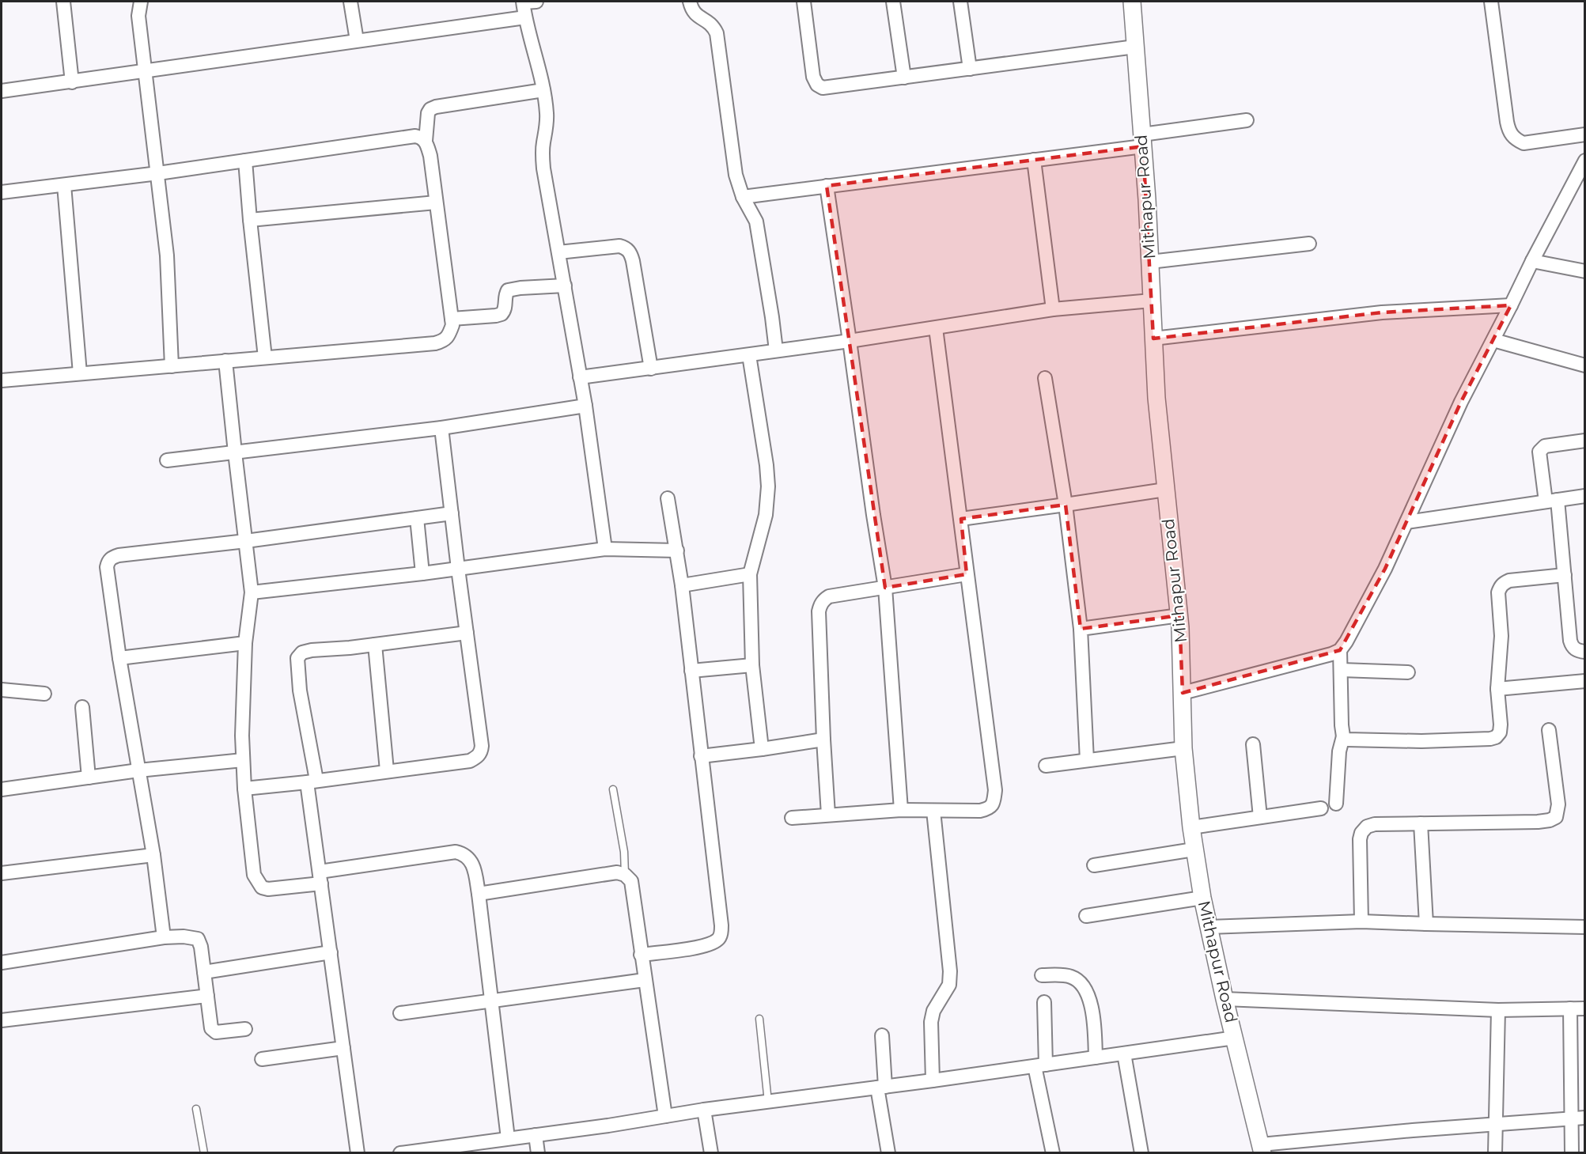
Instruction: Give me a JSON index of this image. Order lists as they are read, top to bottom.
{
  "streets": {
    "street": ["Mithapur Road"]
  }
}
